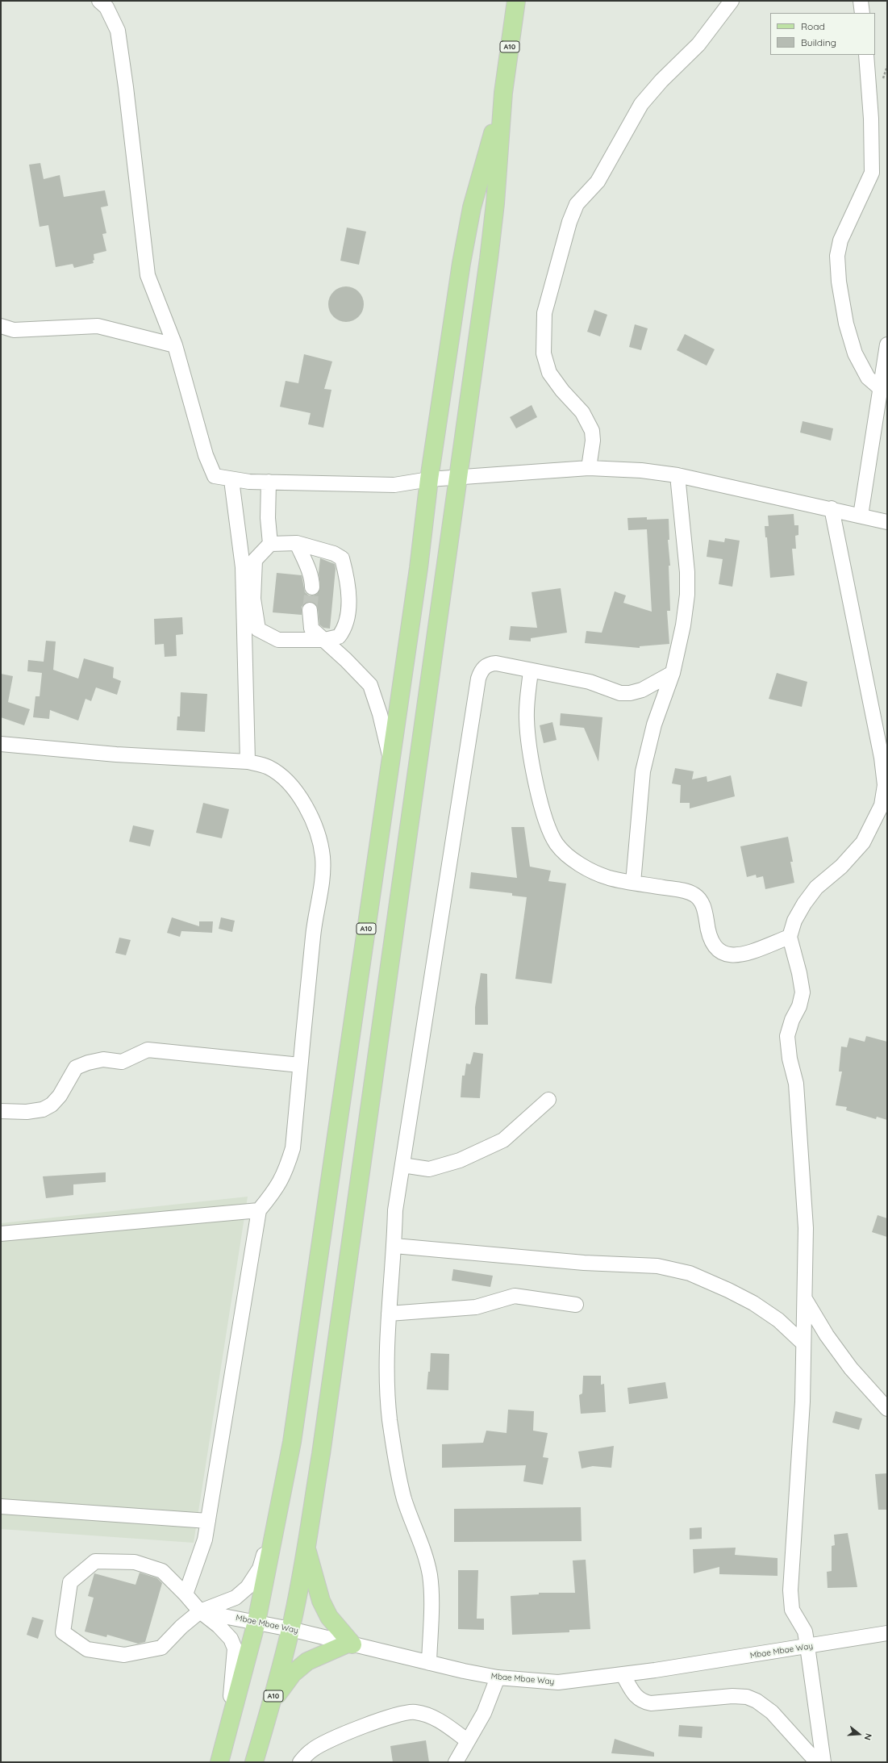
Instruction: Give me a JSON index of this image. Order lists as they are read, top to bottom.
{
  "streets": {
    "main road": ["A10"],
    "street": ["Mbae Mbae Way"]
  },
  "crossings": [
    ["A10", "Mbae Mbae Way"]
  ],
  "legend": ["Road", "Building"],
  "north": "right"
}
